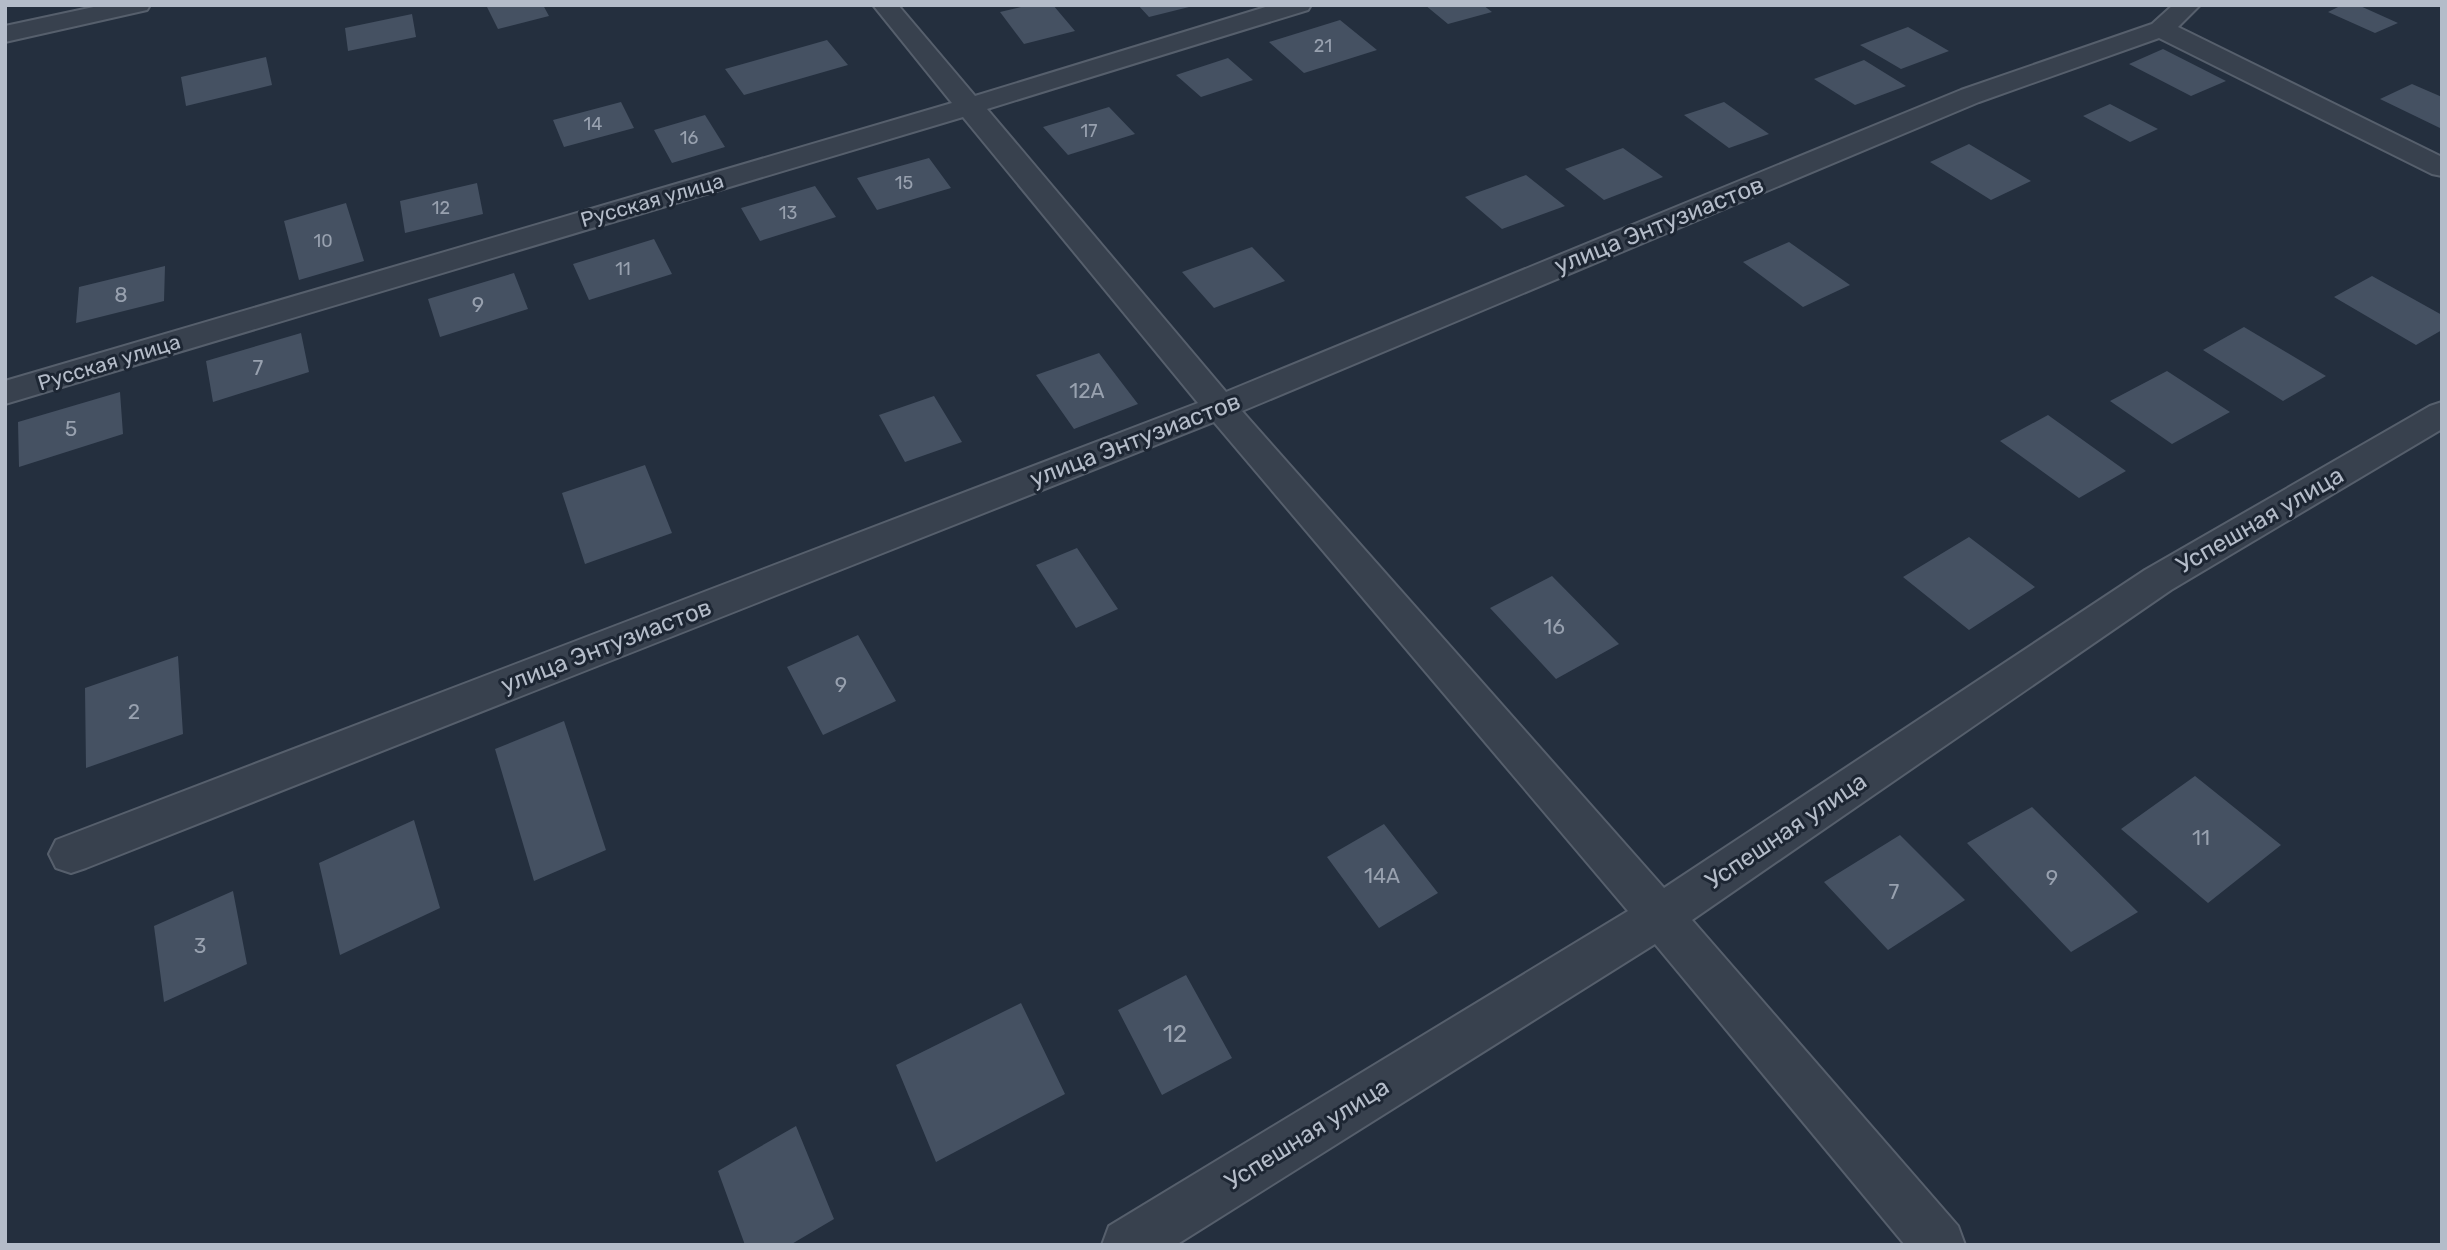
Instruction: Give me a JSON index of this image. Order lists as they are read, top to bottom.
{
  "streets": {
    "street": ["Русская улица", "улица Энтузиастов", "Успешная улица"]
  },
  "house_numbers": [
    "21",
    "14",
    "17",
    "16",
    "15",
    "12",
    "13",
    "10",
    "11",
    "8",
    "9",
    "7",
    "12А",
    "5",
    "16",
    "9",
    "2",
    "11",
    "14А",
    "9",
    "7",
    "3",
    "12"
  ]
}
